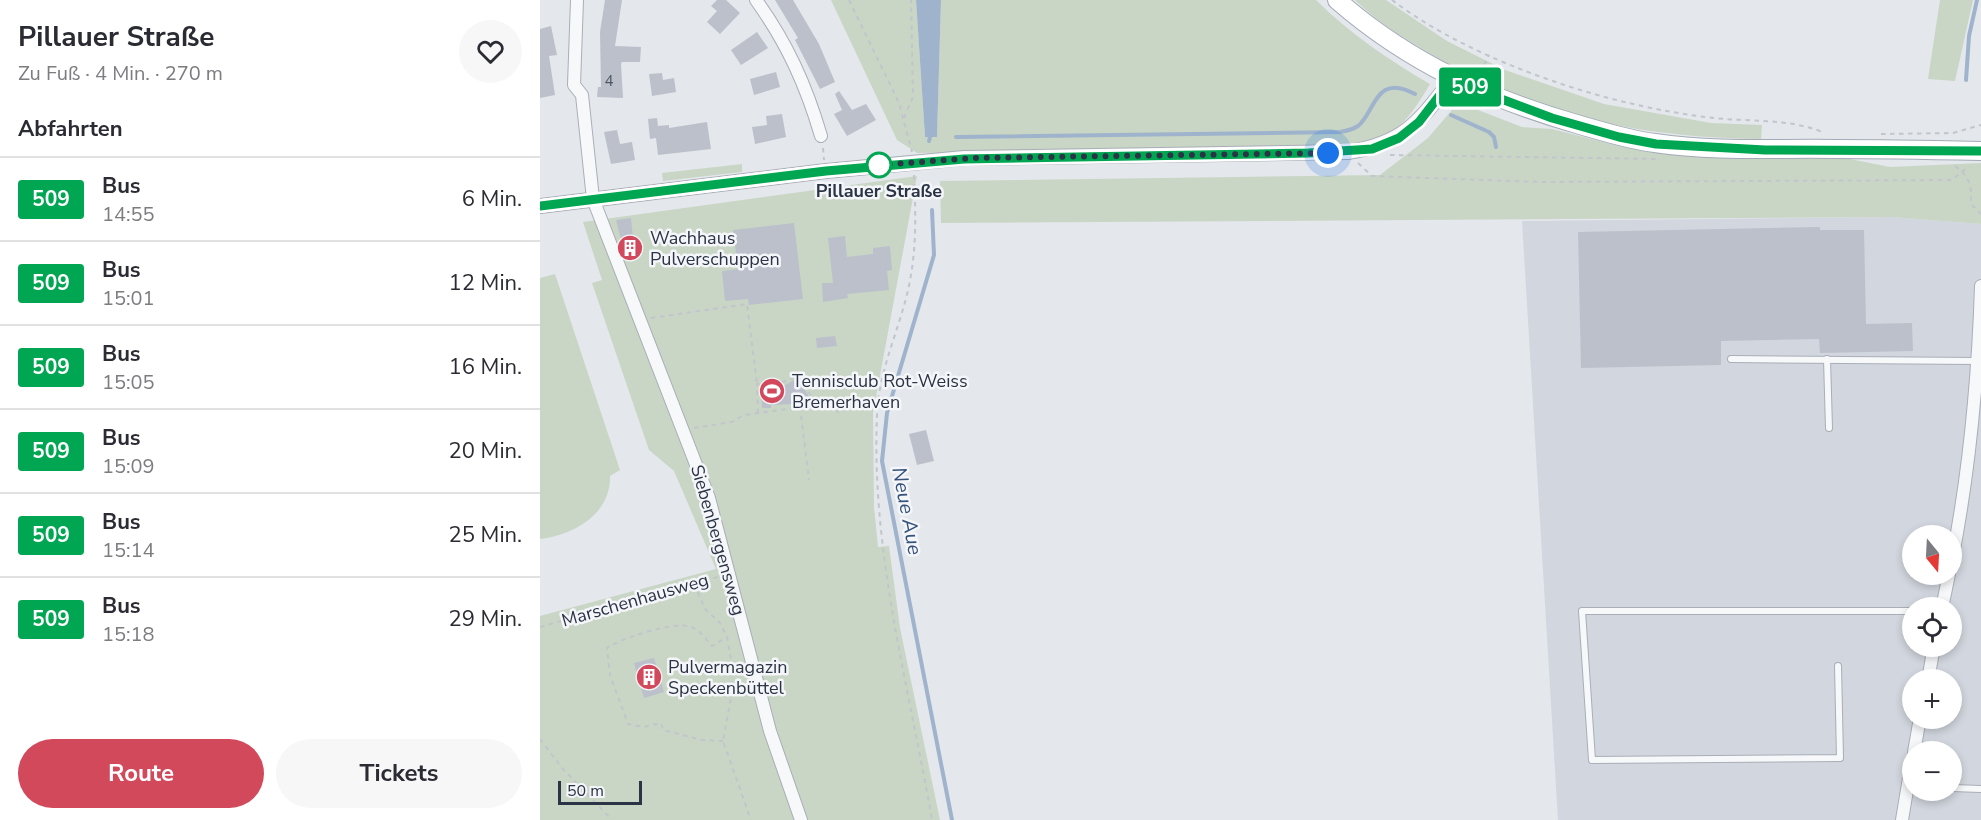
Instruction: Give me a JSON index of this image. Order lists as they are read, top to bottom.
{
  "streets": {
    "street": ["Siebenbergensweg"],
    "path": ["Marschenhausweg"]
  },
  "crossings": [
    ["Siebenbergensweg", "Marschenhausweg"]
  ],
  "water": ["Neue Aue"],
  "places": {
    "other": ["Pillauer Straße"],
    "building": ["Wachhaus Pulverschuppen", "Pulvermagazin Speckenbüttel"],
    "sports": ["Tennisclub Rot-Weiss Bremerhaven"]
  },
  "lines": ["bus line 509"],
  "house_numbers": ["4"],
  "scale_bar": "50 m",
  "north": "bottom",
  "page": {
    "heading": [
      ["Pillauer Straße", "Zu Fuß · 4 Min. · 270 m"],
      "Abfahrten"
    ],
    "on_map": "509",
    "list": [
      {
        "mark": "509",
        "name": "Bus",
        "note": "14:55",
        "value": "6 Min."
      },
      {
        "mark": "509",
        "name": "Bus",
        "note": "15:01",
        "value": "12 Min."
      },
      {
        "mark": "509",
        "name": "Bus",
        "note": "15:05",
        "value": "16 Min."
      },
      {
        "mark": "509",
        "name": "Bus",
        "note": "15:09",
        "value": "20 Min."
      },
      {
        "mark": "509",
        "name": "Bus",
        "note": "15:14",
        "value": "25 Min."
      },
      {
        "mark": "509",
        "name": "Bus",
        "note": "15:18",
        "value": "29 Min."
      }
    ],
    "map_buttons": ["+", "−"],
    "buttons": ["Route", "Tickets"],
    "scale": "50 m"
  }
}
